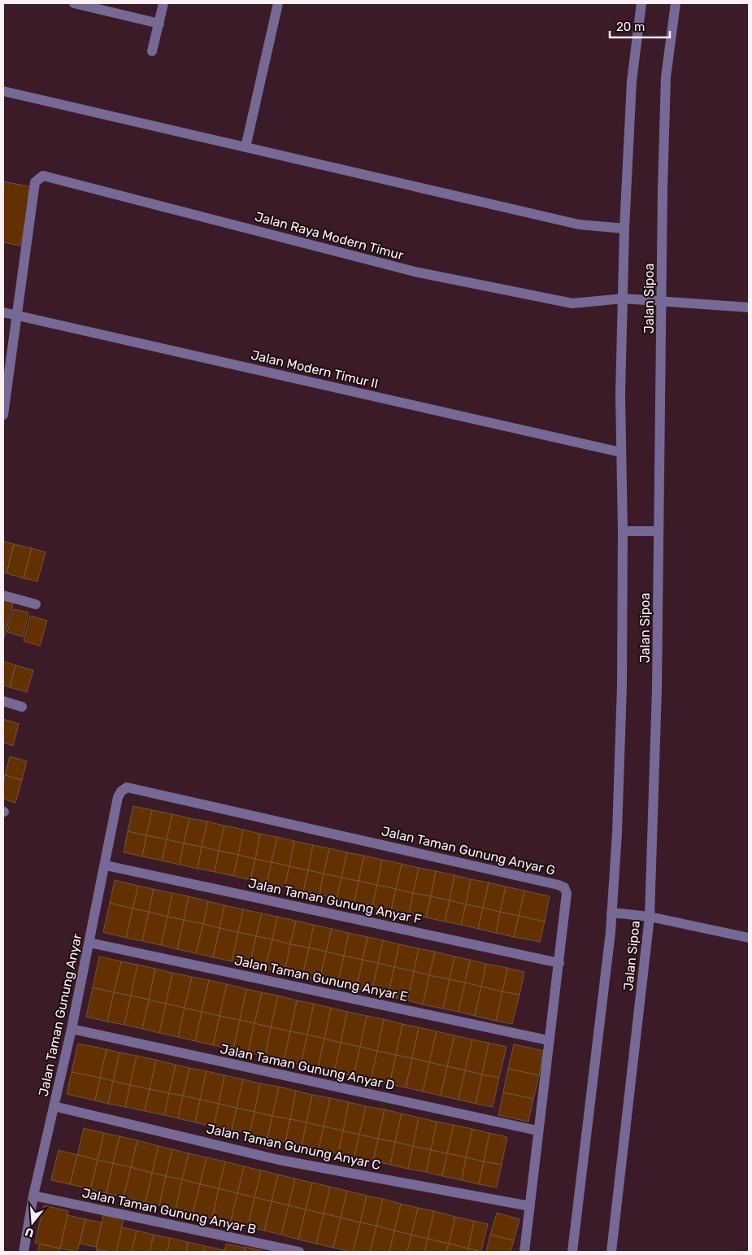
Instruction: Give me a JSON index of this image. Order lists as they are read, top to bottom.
{
  "streets": {
    "street": [
      "Jalan Raya Modern Timur",
      "Jalan Sipoa",
      "Jalan Modern Timur II",
      "Jalan Taman Gunung Anyar G",
      "Jalan Taman Gunung Anyar F",
      "Jalan Taman Gunung Anyar E",
      "Jalan Taman Gunung Anyar",
      "Jalan Taman Gunung Anyar D",
      "Jalan Taman Gunung Anyar C",
      "Jalan Taman Gunung Anyar B"
    ]
  },
  "crossings": [
    ["Jalan Raya Modern Timur", "Jalan Sipoa"],
    ["Jalan Raya Modern Timur", "Jalan Modern Timur II"],
    ["Jalan Taman Gunung Anyar G", "Jalan Taman Gunung Anyar F"],
    ["Jalan Taman Gunung Anyar G", "Jalan Taman Gunung Anyar E"],
    ["Jalan Taman Gunung Anyar G", "Jalan Taman Gunung Anyar"],
    ["Jalan Taman Gunung Anyar G", "Jalan Taman Gunung Anyar D"],
    ["Jalan Taman Gunung Anyar G", "Jalan Taman Gunung Anyar C"],
    ["Jalan Taman Gunung Anyar F", "Jalan Taman Gunung Anyar"],
    ["Jalan Taman Gunung Anyar E", "Jalan Taman Gunung Anyar"],
    ["Jalan Taman Gunung Anyar", "Jalan Taman Gunung Anyar D"],
    ["Jalan Taman Gunung Anyar", "Jalan Taman Gunung Anyar C"],
    ["Jalan Taman Gunung Anyar", "Jalan Taman Gunung Anyar B"]
  ],
  "scale_bar": "20 m",
  "north": "bottom"
}
